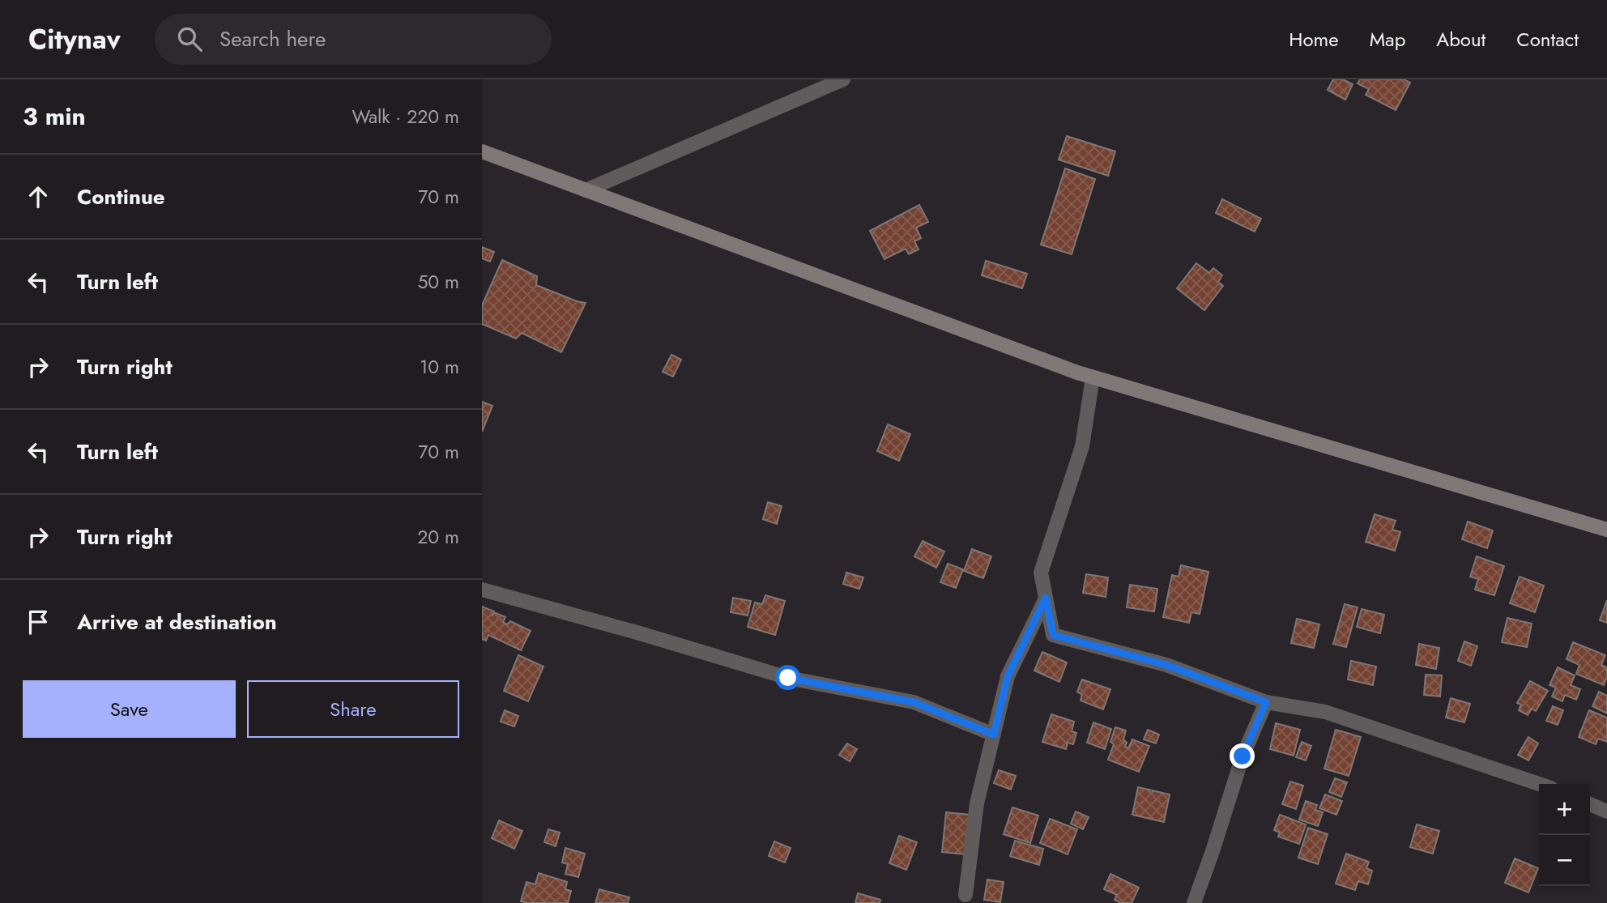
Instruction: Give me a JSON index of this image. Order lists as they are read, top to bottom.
{
  "page": {
    "header": "Citynav",
    "search": "Search here",
    "nav": [
      "Home",
      "Map",
      "About",
      "Contact"
    ],
    "heading": ["3 min", "Walk · 220 m"],
    "list": [
      ["Continue", "70 m"],
      ["Turn left", "50 m"],
      ["Turn right", "10 m"],
      ["Turn left", "70 m"],
      ["Turn right", "20 m"],
      "Arrive at destination"
    ],
    "buttons": ["Save", "Share"],
    "map_buttons": ["+", "−"]
  }
}
